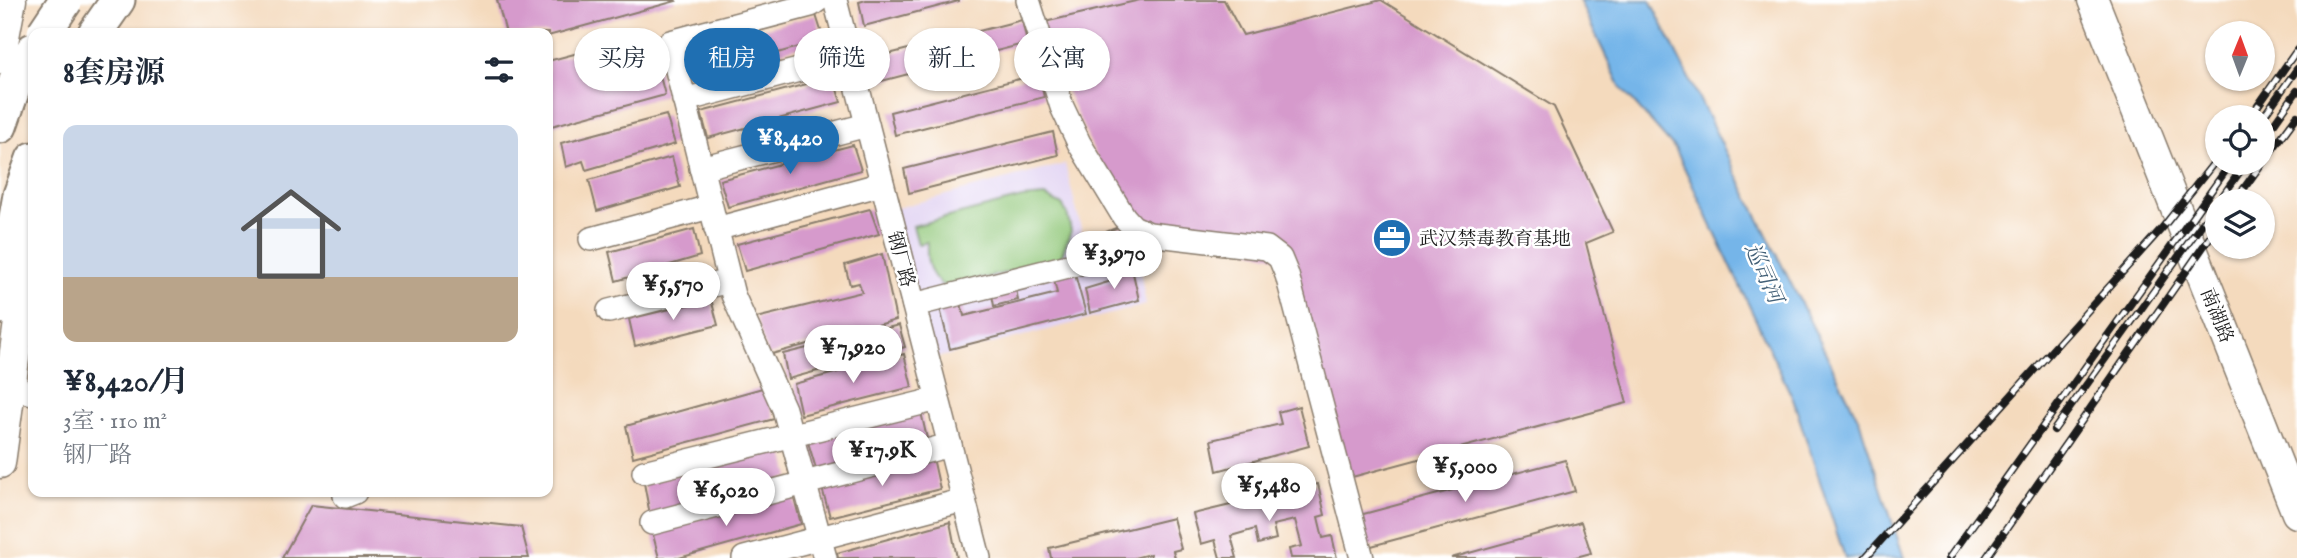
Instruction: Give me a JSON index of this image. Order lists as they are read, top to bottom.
{
  "streets": {
    "main road": ["南湖路"],
    "street": ["钢厂路"]
  },
  "water": ["巡司河"],
  "places": {
    "office": ["武汉禁毒教育基地"]
  },
  "north": "top",
  "page": {
    "chip": [
      "买房",
      "租房",
      "筛选",
      "新上",
      "公寓"
    ],
    "heading": "8套房源",
    "list": [
      {
        "name": "¥8,420/月",
        "note": "3室 · 110 m² · 钢厂路"
      }
    ],
    "price": [
      "¥8,420",
      "¥3,970",
      "¥5,570",
      "¥7,920",
      "¥17.9K",
      "¥5,000",
      "¥5,480",
      "¥6,020"
    ]
  }
}
